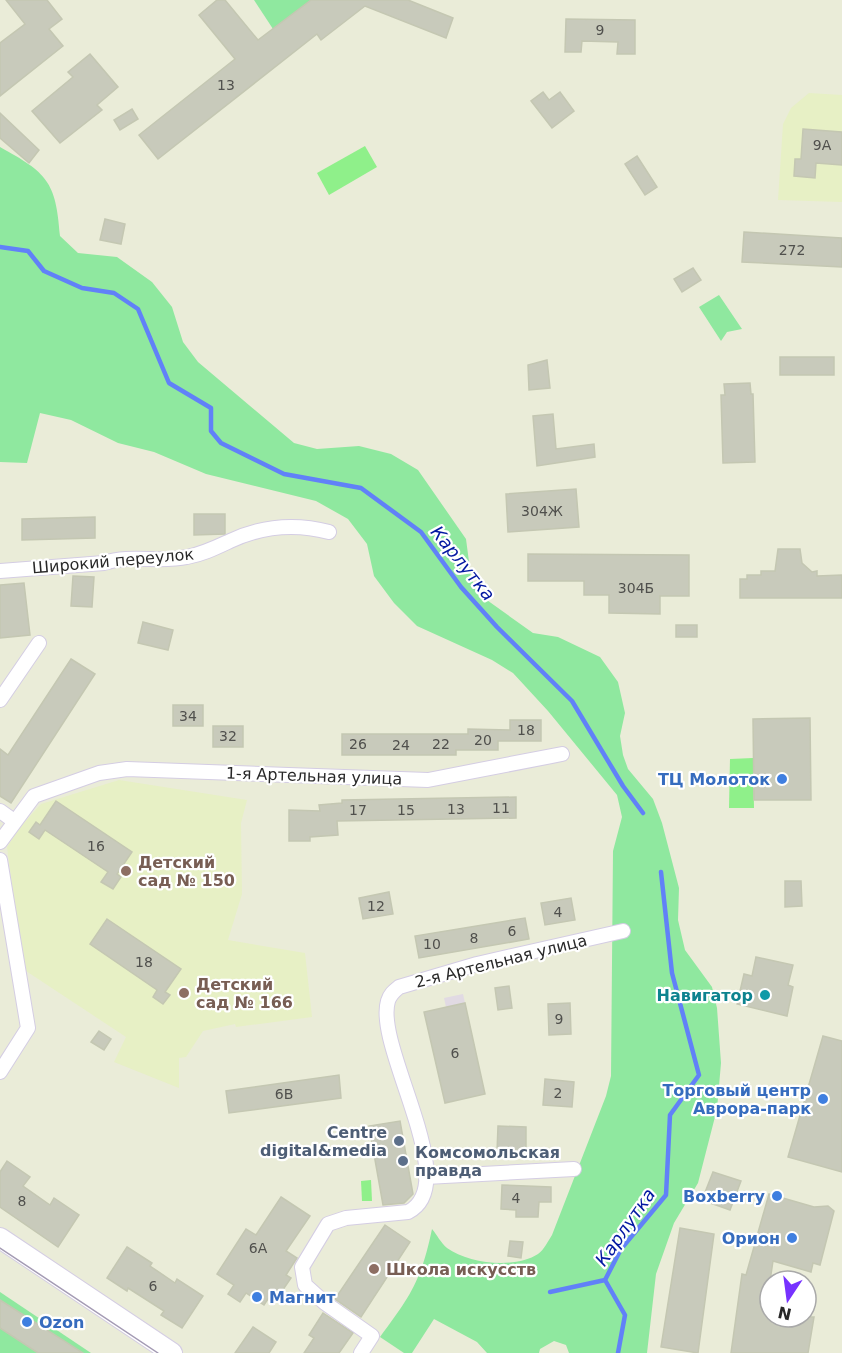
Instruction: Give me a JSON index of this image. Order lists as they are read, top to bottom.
{
  "streets": {
    "street": ["Широкий переулок", "1-я Артельная улица", "2-я Артельная улица"]
  },
  "water": ["Карлутка"],
  "places": [
    "ТЦ Молоток",
    "Детский сад № 150",
    "Детский сад № 166",
    "Навигатор",
    "Торговый центр Аврора-парк",
    "Centre digital&media",
    "Комсомольская правда",
    "Boxberry",
    "Орион",
    "Школа искусств",
    "Магнит",
    "Ozon"
  ],
  "house_numbers": [
    "9",
    "13",
    "9А",
    "272",
    "304Ж",
    "304Б",
    "34",
    "18",
    "32",
    "20",
    "26",
    "22",
    "24",
    "11",
    "13",
    "17",
    "15",
    "16",
    "12",
    "4",
    "6",
    "8",
    "10",
    "18",
    "9",
    "6",
    "2",
    "6В",
    "4",
    "8",
    "6А",
    "6"
  ],
  "north": "bottom"
}
